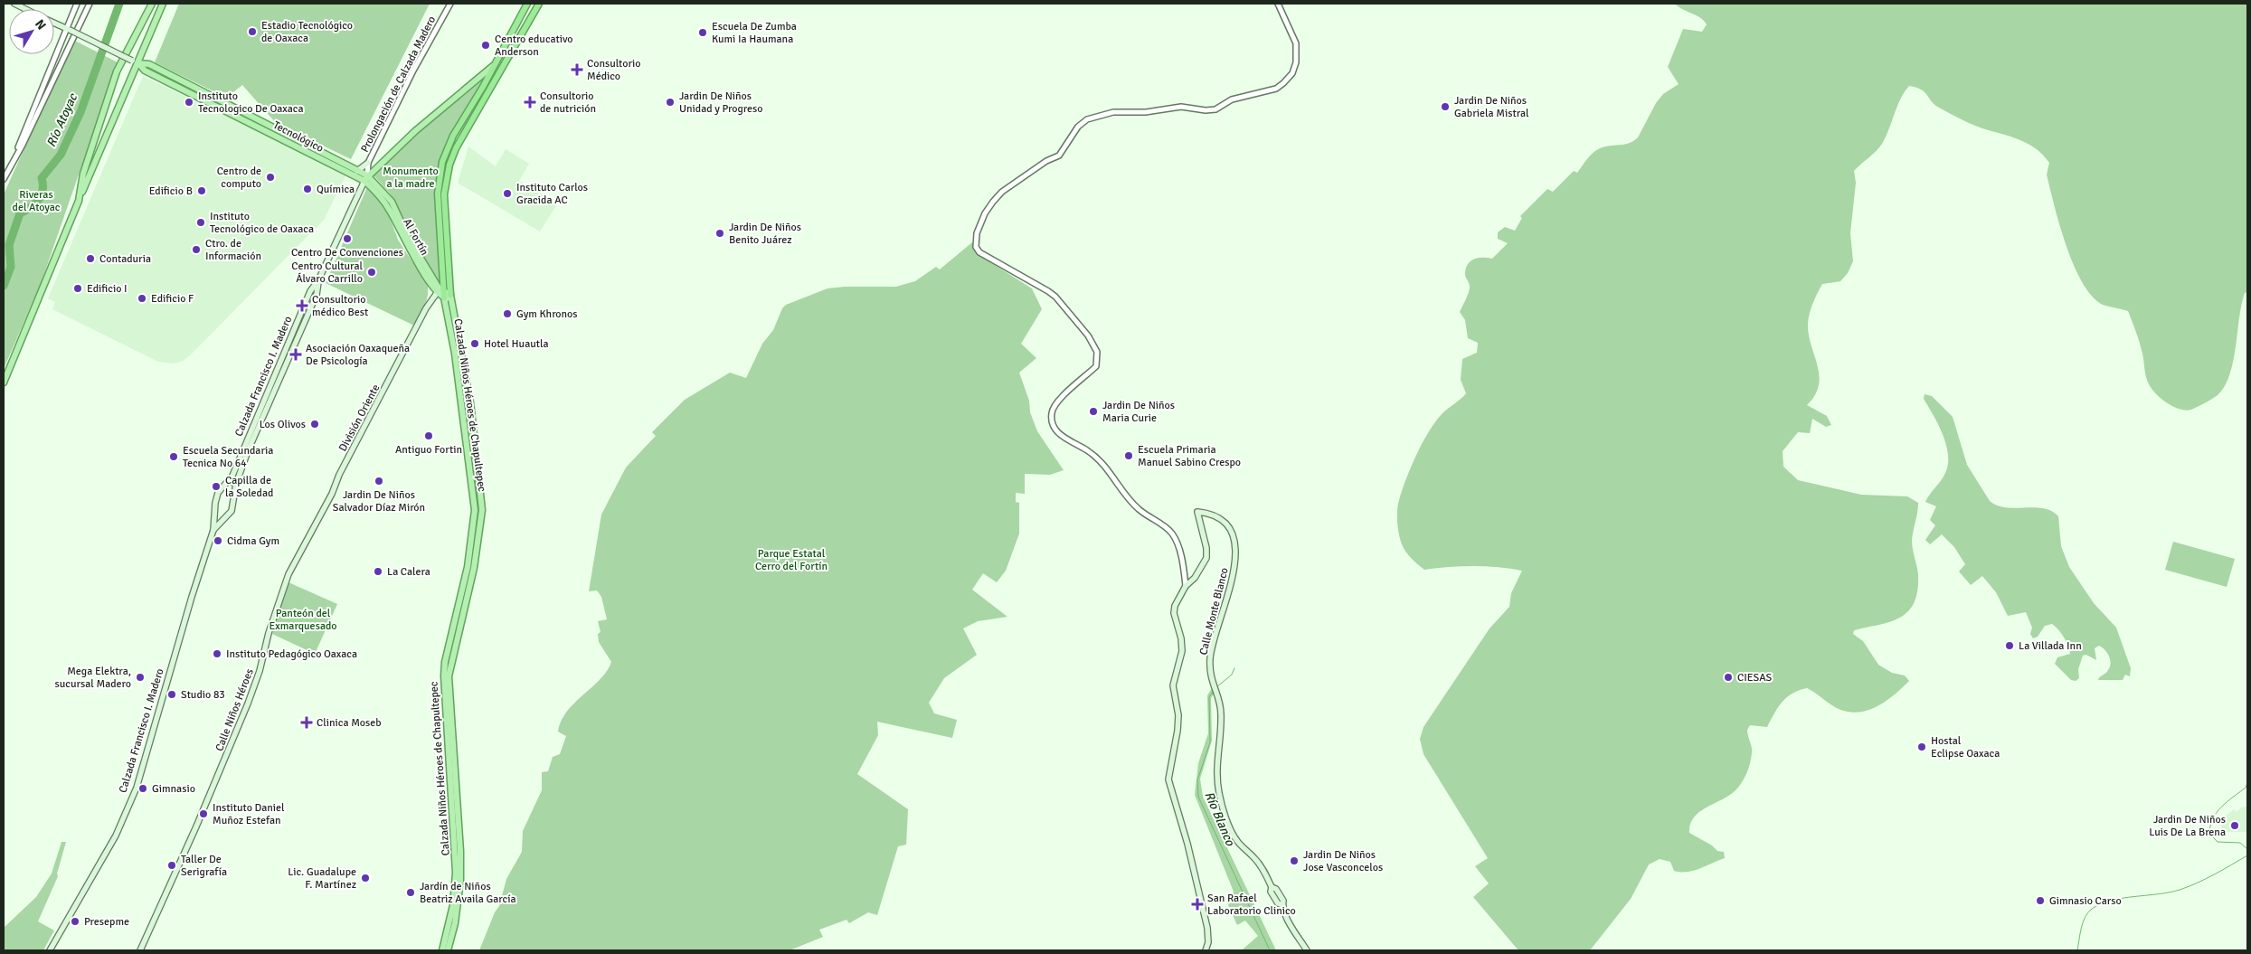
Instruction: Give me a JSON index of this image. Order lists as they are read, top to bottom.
{
  "streets": {
    "main road": [
      "Tecnológico",
      "Al Fortín",
      "Calzada Francisco I. Madero",
      "Calzada Niños Héroes de Chapultepec",
      "División Oriente",
      "Calle Monte Blanco",
      "Calle Niños Héroes"
    ],
    "street": ["Prolongación de Calzada Madero"]
  },
  "crossings": [
    ["Prolongación de Calzada Madero", "Tecnológico"],
    ["Prolongación de Calzada Madero", "Al Fortín"],
    ["Prolongación de Calzada Madero", "Calzada Francisco I. Madero"],
    ["Tecnológico", "Al Fortín"],
    ["Tecnológico", "Calzada Francisco I. Madero"],
    ["Al Fortín", "Calzada Francisco I. Madero"],
    ["Al Fortín", "Calzada Niños Héroes de Chapultepec"],
    ["Al Fortín", "División Oriente"],
    ["Calzada Niños Héroes de Chapultepec", "División Oriente"],
    ["División Oriente", "Calle Niños Héroes"]
  ],
  "water": ["Río Atoyac", "Río Blanco"],
  "parks": [
    "Monumento a la madre",
    "Riveras del Atoyac",
    "Parque Estatal Cerro del Fortín",
    "Panteón del Exmarquesado"
  ],
  "places": {
    "other": [
      "Estadio Tecnológico de Oaxaca",
      "Escuela De Zumba Kumi Ia Haumana",
      "Centro educativo Anderson",
      "Instituto Tecnologico De Oaxaca",
      "Jardin De Niños Unidad y Progreso",
      "Jardin De Niños Gabriela Mistral",
      "Centro de computo",
      "Química",
      "Edificio B",
      "Instituto Carlos Gracida AC",
      "Instituto Tecnológico de Oaxaca",
      "Jardin De Niños Benito Juárez",
      "Centro De Convenciones",
      "Ctro. de Información",
      "Contaduria",
      "Centro Cultural Álvaro Carrillo",
      "Edificio I",
      "Edificio F",
      "Gym Khronos",
      "Hotel Huautla",
      "Jardin De Niños Maria Curie",
      "Los Olivos",
      "Antiguo Fortin",
      "Escuela Primaria Manuel Sabino Crespo",
      "Escuela Secundaria Tecnica No 64",
      "Jardin De Niños Salvador Díaz Mirón",
      "Capilla de la Soledad",
      "Cidma Gym",
      "La Calera",
      "La Villada Inn",
      "Instituto Pedagógico Oaxaca",
      "Mega Elektra, sucursal Madero",
      "CIESAS",
      "Studio 83",
      "Hostal Eclipse Oaxaca",
      "Gimnasio",
      "Instituto Daniel Muñoz Estefan",
      "Jardin De Niños Luis De La Brena",
      "Jardin De Niños Jose Vasconcelos",
      "Taller De Serigrafía",
      "Lic. Guadalupe F. Martínez",
      "Jardín de Niños Beatriz Availa García",
      "Gimnasio Carso",
      "Presepme"
    ],
    "health": [
      "Consultorio Médico",
      "Consultorio de nutrición",
      "Consultorio médico Best",
      "Asociación Oaxaqueña De Psicología",
      "Clinica Moseb",
      "San Rafael Laboratorio Clinico"
    ]
  },
  "north": "top right"
}
